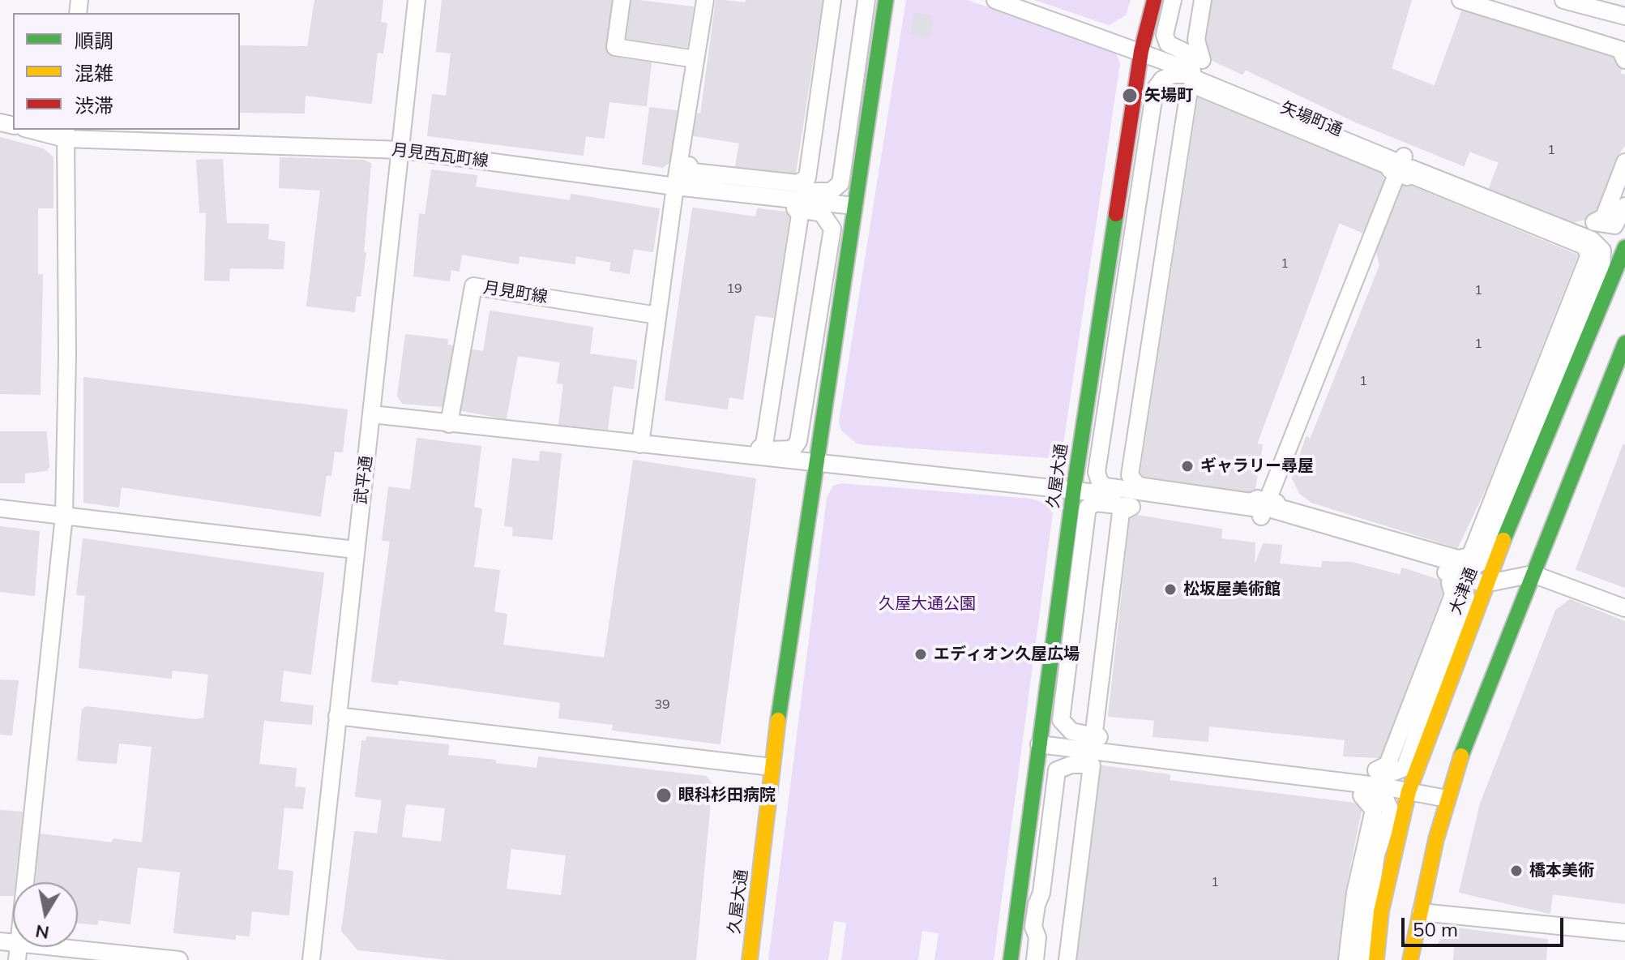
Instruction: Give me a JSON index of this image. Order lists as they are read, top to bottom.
{
  "streets": {
    "street": [
      "矢場町通",
      "月見西瓦町線",
      "月見町線",
      "久屋大通",
      "武平通",
      "大津通"
    ]
  },
  "crossings": [
    ["矢場町通", "久屋大通"],
    ["矢場町通", "大津通"],
    ["月見西瓦町線", "久屋大通"],
    ["月見西瓦町線", "武平通"]
  ],
  "parks": ["久屋大通公園"],
  "places": [
    "矢場町",
    "ギャラリー尋屋",
    "松坂屋美術館",
    "エディオン久屋広場",
    "眼科杉田病院",
    "橋本美術"
  ],
  "house_numbers": [
    "1",
    "1",
    "19",
    "1",
    "1",
    "1",
    "39",
    "1"
  ],
  "legend": ["順調", "混雑", "渋滞"],
  "scale_bar": "50 m",
  "north": "bottom"
}
